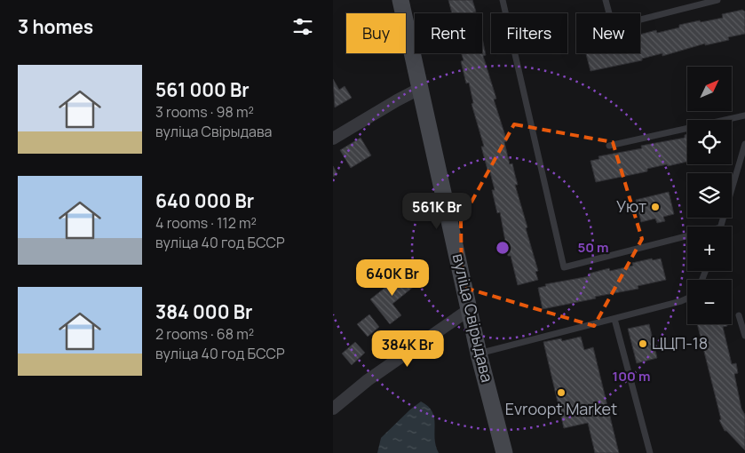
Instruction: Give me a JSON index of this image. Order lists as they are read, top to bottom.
{
  "streets": {
    "main road": ["вуліца Свірыдава"]
  },
  "places": ["Уют", "ЦЦП-18", "Evroopt Market"],
  "north": "top right",
  "page": {
    "heading": "3 homes",
    "chip": [
      "Buy",
      "Rent",
      "Filters",
      "New"
    ],
    "list": [
      {
        "name": "561 000 Br",
        "note": "3 rooms · 98 m² · вуліца Свірыдава"
      },
      {
        "name": "640 000 Br",
        "note": "4 rooms · 112 m² · вуліца 40 год БССР"
      },
      {
        "name": "384 000 Br",
        "note": "2 rooms · 68 m² · вуліца 40 год БССР"
      }
    ],
    "map_buttons": ["+", "−"],
    "price": ["561K Br", "640K Br", "384K Br"]
  },
  "rings": ["50 m", "100 m"]
}
